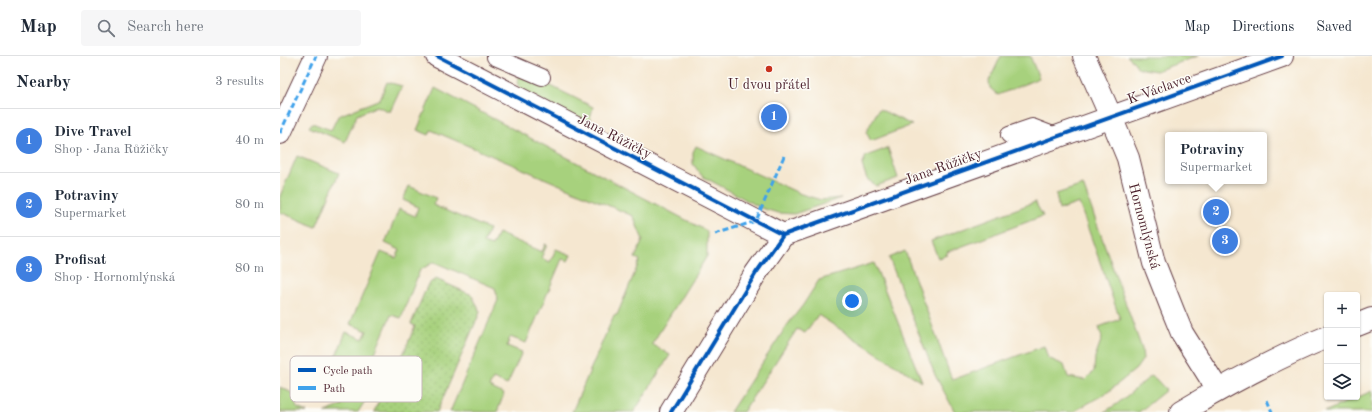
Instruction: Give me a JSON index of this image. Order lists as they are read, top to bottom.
{
  "streets": {
    "street": ["K Václavce", "Jana Růžičky", "Hornomlýnská"]
  },
  "crossings": [
    ["K Václavce", "Jana Růžičky"],
    ["K Václavce", "Hornomlýnská"],
    ["Jana Růžičky", "Hornomlýnská"]
  ],
  "places": ["U dvou přátel"],
  "legend": ["Cycle path", "Path"],
  "page": {
    "header": "Map",
    "search": "Search here",
    "nav": ["Map", "Directions", "Saved"],
    "heading": ["Nearby", "3 results"],
    "pins": ["1", "2", "3"],
    "list": [
      {
        "mark": "1",
        "name": "Dive Travel",
        "note": "Shop · Jana Růžičky",
        "value": "40 m"
      },
      {
        "mark": "2",
        "name": "Potraviny",
        "note": "Supermarket",
        "value": "80 m"
      },
      {
        "mark": "3",
        "name": "Profisat",
        "note": "Shop · Hornomlýnská",
        "value": "80 m"
      }
    ],
    "popup": ["Potraviny", "Supermarket"],
    "map_buttons": ["+", "−"]
  }
}
